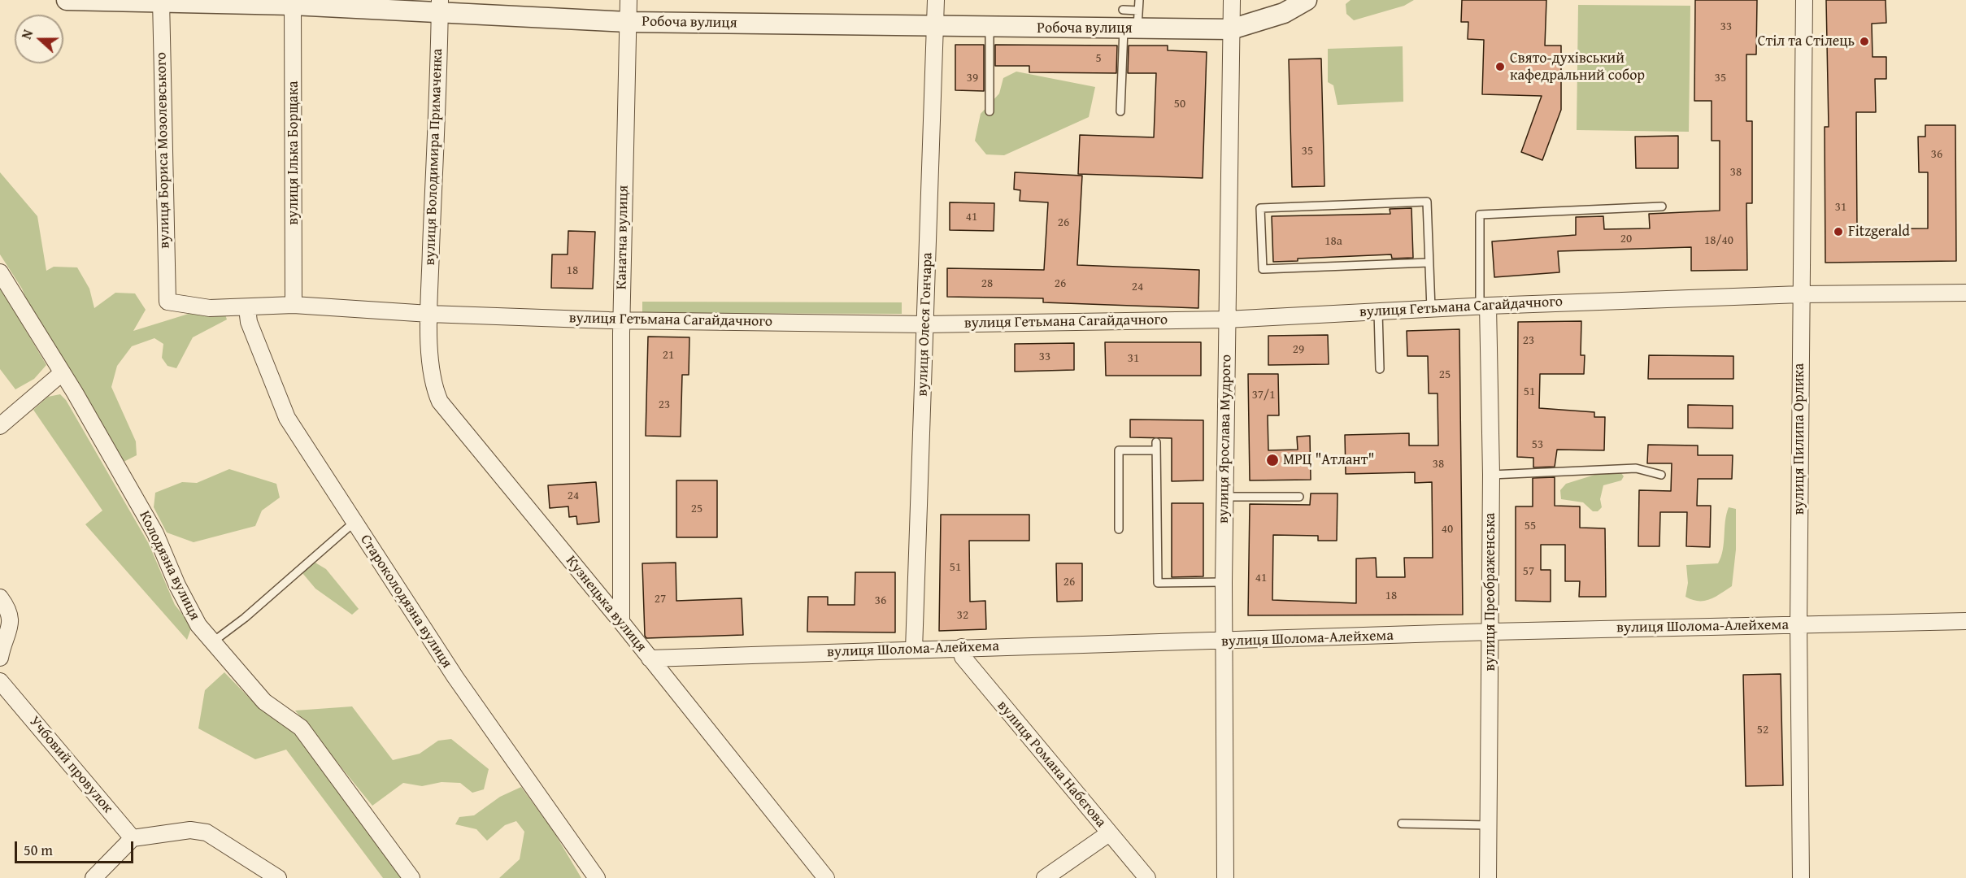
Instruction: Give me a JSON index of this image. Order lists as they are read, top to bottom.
{
  "streets": {
    "street": [
      "Робоча вулиця",
      "вулиця Бориса Мозолевського",
      "вулиця Ілька Борщака",
      "вулиця Володимира Примаченка",
      "Канатна вулиця",
      "вулиця Гетьмана Сагайдачного",
      "вулиця Олеся Гончара",
      "вулиця Ярослава Мудрого",
      "вулиця Пилипа Орлика",
      "Колодязна вулиця",
      "вулиця Преображенська",
      "Староколодязна вулиця",
      "Кузнецька вулиця",
      "вулиця Шолома-Алейхема",
      "вулиця Романа Набєгова",
      "Учбовий провулок"
    ]
  },
  "crossings": [
    ["Робоча вулиця", "вулиця Бориса Мозолевського"],
    ["Робоча вулиця", "вулиця Ілька Борщака"],
    ["Робоча вулиця", "вулиця Володимира Примаченка"],
    ["Робоча вулиця", "Канатна вулиця"],
    ["Робоча вулиця", "вулиця Олеся Гончара"],
    ["Робоча вулиця", "вулиця Ярослава Мудрого"],
    ["вулиця Бориса Мозолевського", "вулиця Гетьмана Сагайдачного"],
    ["вулиця Ілька Борщака", "вулиця Гетьмана Сагайдачного"],
    ["вулиця Володимира Примаченка", "вулиця Гетьмана Сагайдачного"],
    ["вулиця Володимира Примаченка", "Кузнецька вулиця"],
    ["Канатна вулиця", "вулиця Гетьмана Сагайдачного"],
    ["Канатна вулиця", "Кузнецька вулиця"],
    ["вулиця Гетьмана Сагайдачного", "вулиця Олеся Гончара"],
    ["вулиця Гетьмана Сагайдачного", "вулиця Ярослава Мудрого"],
    ["вулиця Гетьмана Сагайдачного", "вулиця Пилипа Орлика"],
    ["вулиця Гетьмана Сагайдачного", "вулиця Преображенська"],
    ["вулиця Гетьмана Сагайдачного", "Староколодязна вулиця"],
    ["вулиця Гетьмана Сагайдачного", "Кузнецька вулиця"],
    ["вулиця Олеся Гончара", "вулиця Шолома-Алейхема"],
    ["вулиця Ярослава Мудрого", "вулиця Шолома-Алейхема"],
    ["вулиця Пилипа Орлика", "вулиця Шолома-Алейхема"],
    ["вулиця Преображенська", "вулиця Шолома-Алейхема"],
    ["Кузнецька вулиця", "вулиця Шолома-Алейхема"],
    ["вулиця Шолома-Алейхема", "вулиця Романа Набєгова"]
  ],
  "places": [
    "Стіл та Стілець",
    "Свято-духівський кафедральний собор",
    "Fitzgerald",
    "МРЦ \"Атлант\""
  ],
  "house_numbers": [
    "33",
    "5",
    "39",
    "35",
    "50",
    "35",
    "36",
    "38",
    "31",
    "41",
    "26",
    "20",
    "18/40",
    "18а",
    "18",
    "28",
    "26",
    "24",
    "23",
    "29",
    "21",
    "33",
    "31",
    "25",
    "51",
    "37/1",
    "23",
    "53",
    "38",
    "24",
    "25",
    "55",
    "40",
    "51",
    "57",
    "41",
    "26",
    "18",
    "27",
    "36",
    "32",
    "52"
  ],
  "scale_bar": "50 m",
  "north": "left"
}
